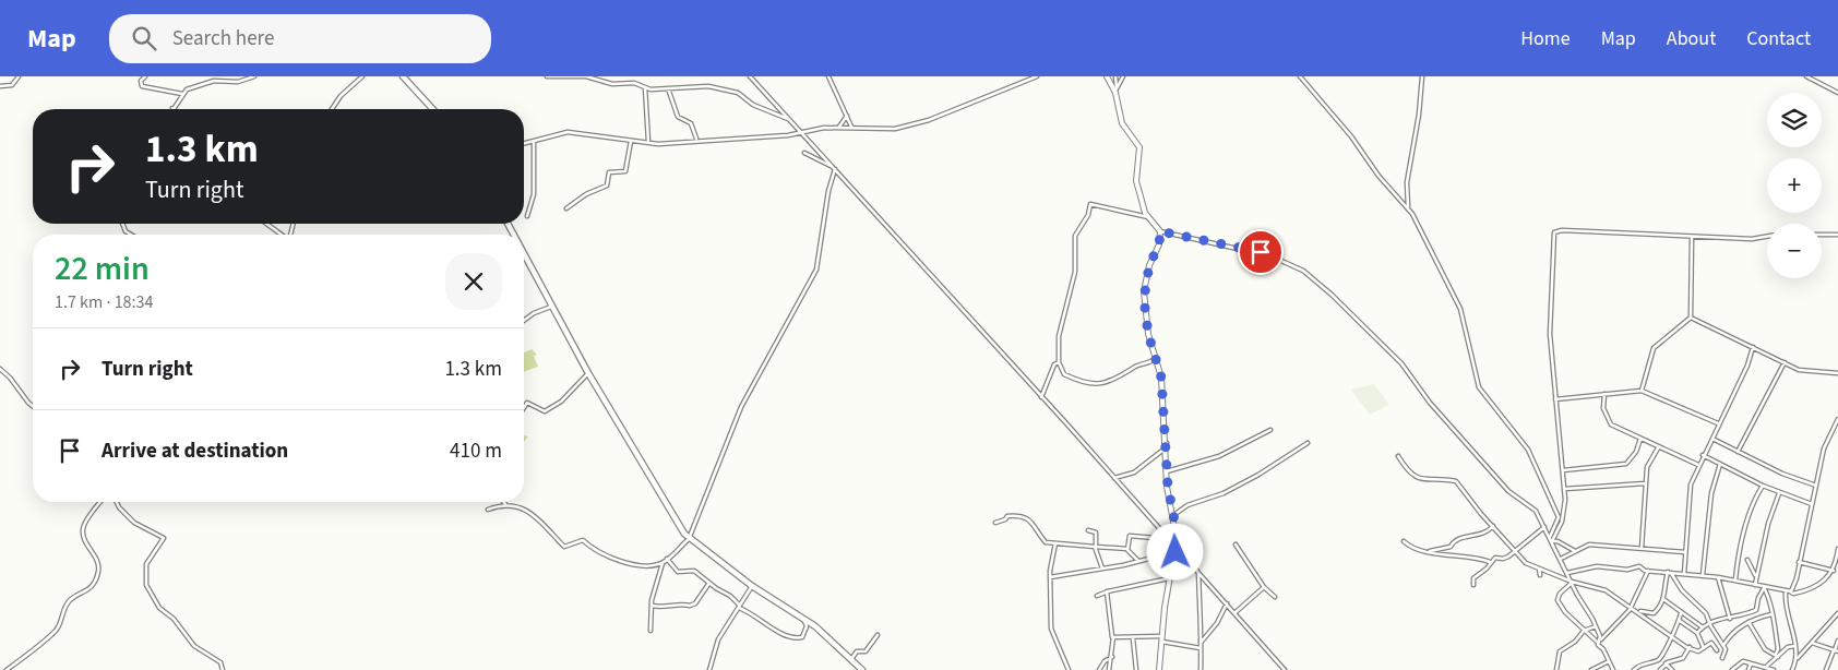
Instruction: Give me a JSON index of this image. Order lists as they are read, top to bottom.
{
  "page": {
    "header": "Map",
    "search": "Search here",
    "nav": [
      "Home",
      "Map",
      "About",
      "Contact"
    ],
    "map_buttons": ["+", "−"],
    "turn": ["1.3 km", "Turn right"],
    "heading": ["22 min", "1.7 km · 18:34"],
    "list": [
      {
        "name": "Turn right",
        "value": "1.3 km"
      },
      {
        "name": "Arrive at destination",
        "value": "410 m"
      }
    ]
  }
}
